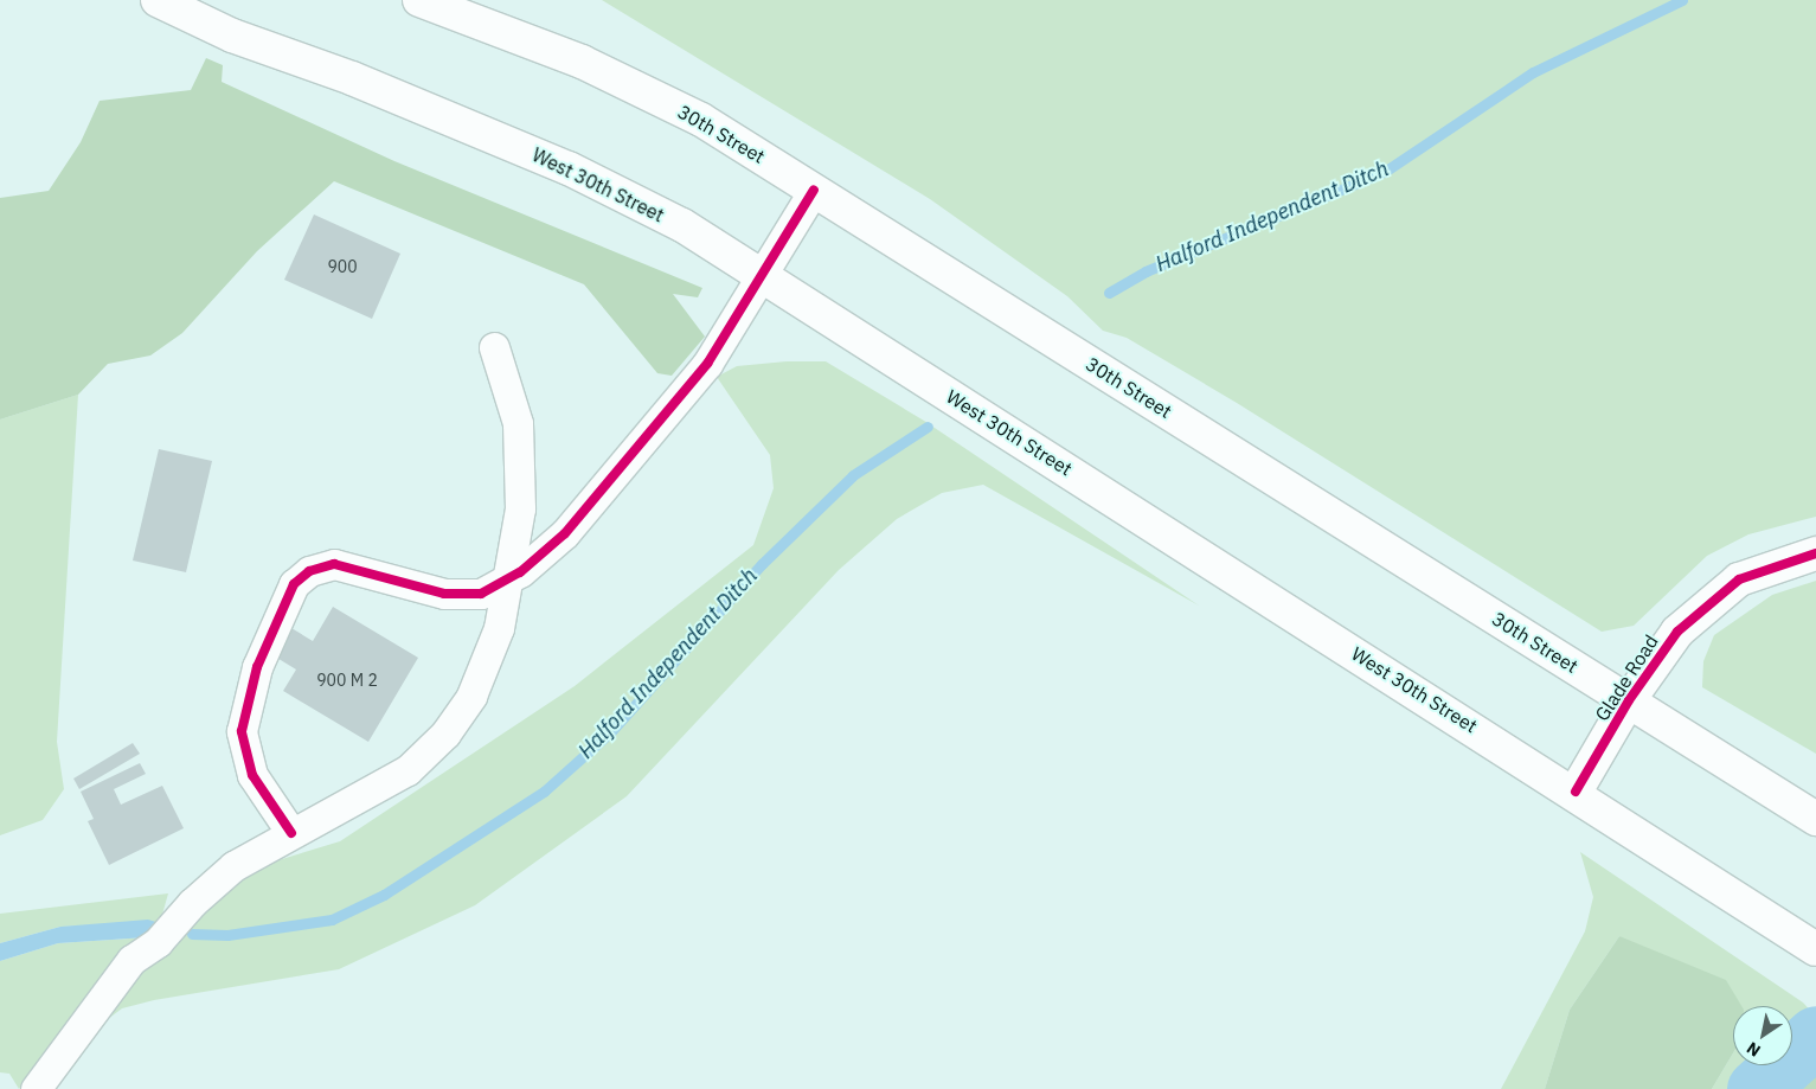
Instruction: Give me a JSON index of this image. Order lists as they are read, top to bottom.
{
  "streets": {
    "main road": ["30th Street", "West 30th Street", "Glade Road"]
  },
  "crossings": [
    ["30th Street", "Glade Road"],
    ["West 30th Street", "Glade Road"]
  ],
  "water": ["Halford Independent Ditch"],
  "house_numbers": ["900", "900 M 2"],
  "north": "bottom left"
}
